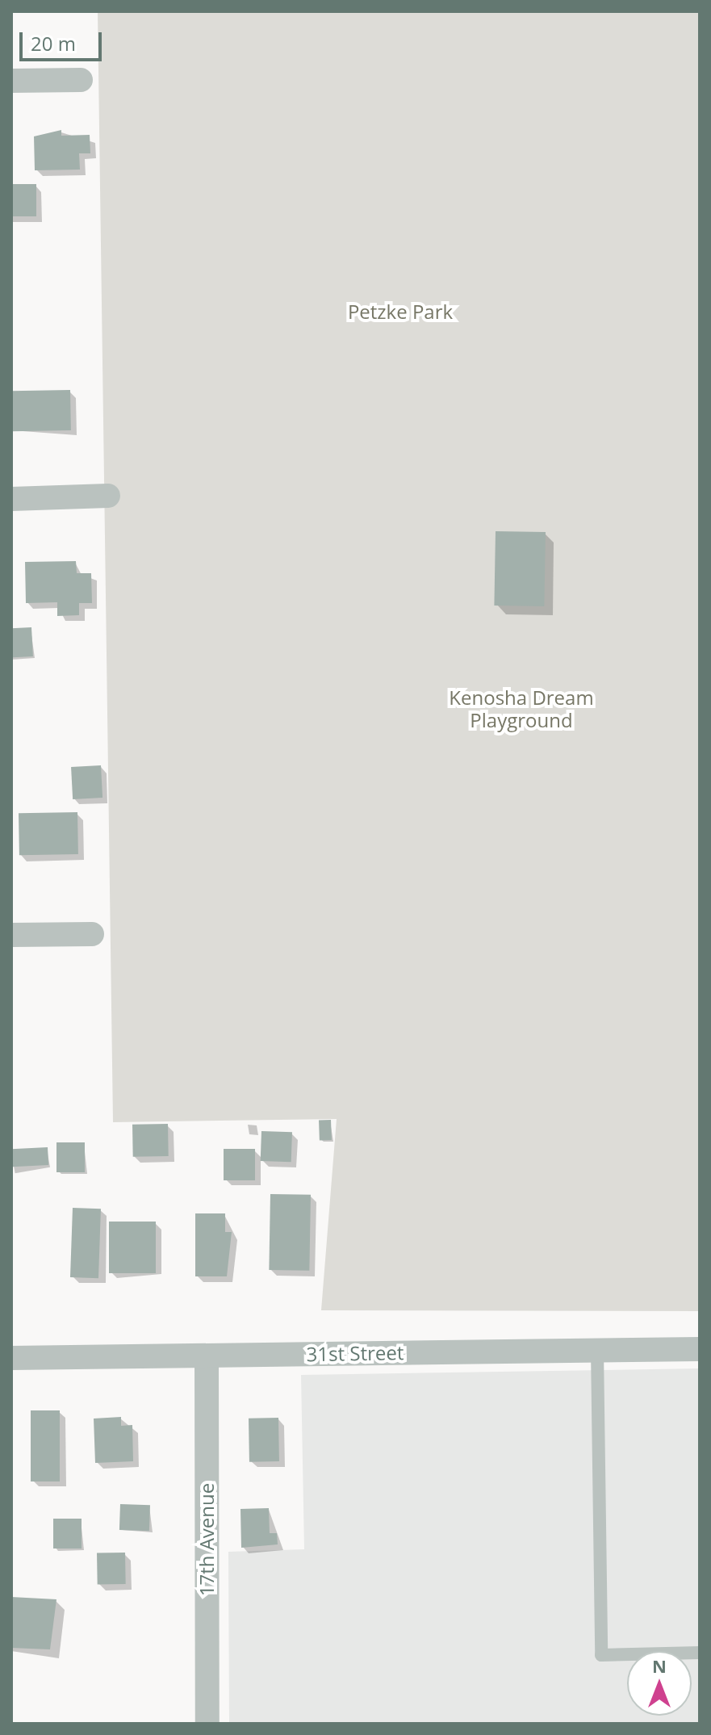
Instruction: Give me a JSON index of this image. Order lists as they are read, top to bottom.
{
  "streets": {
    "street": ["31st Street", "17th Avenue"]
  },
  "crossings": [
    ["31st Street", "17th Avenue"]
  ],
  "parks": ["Petzke Park", "Kenosha Dream Playground"],
  "scale_bar": "20 m",
  "north": "top"
}
